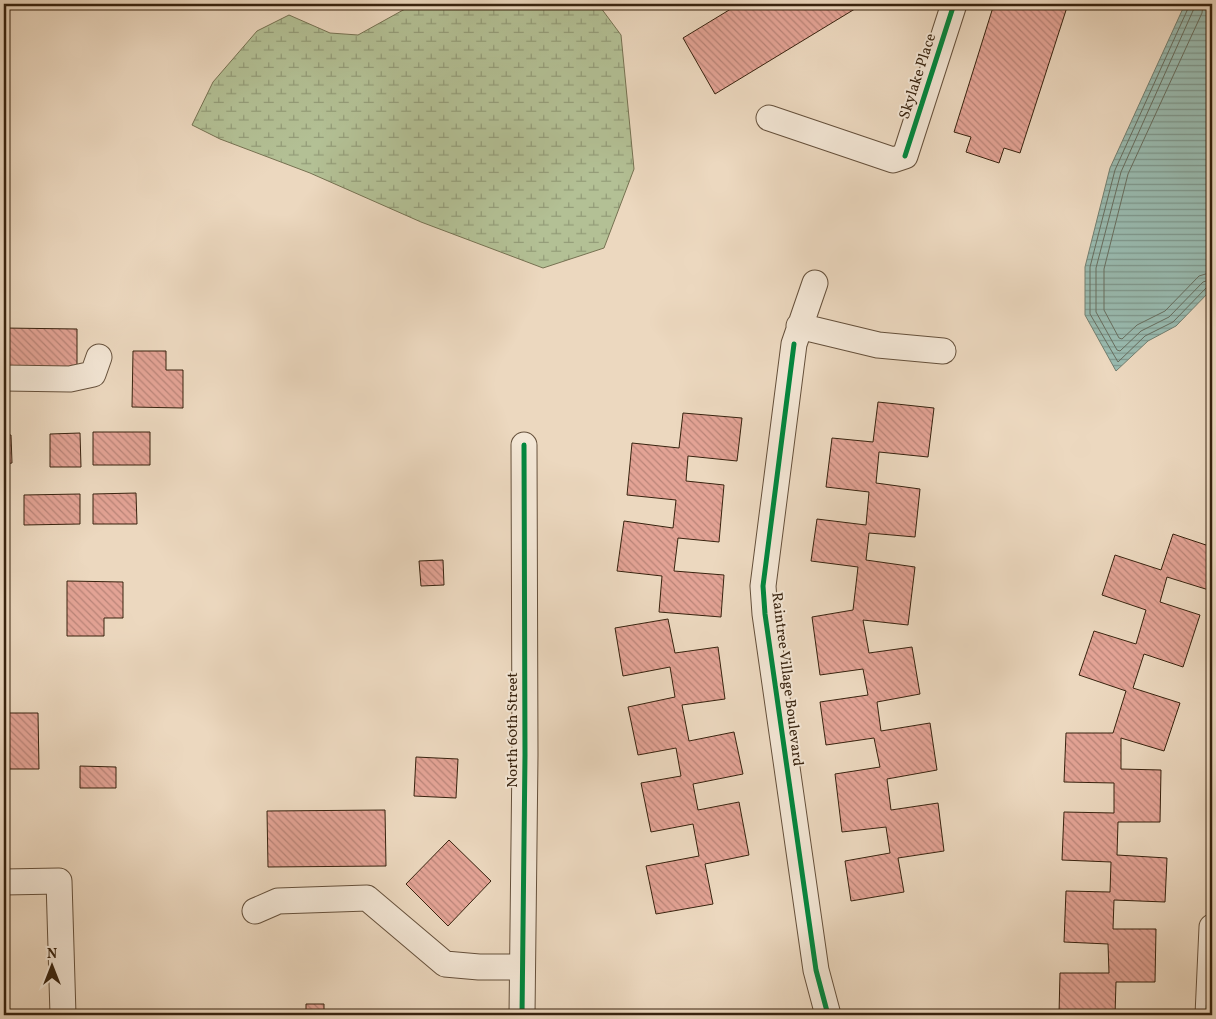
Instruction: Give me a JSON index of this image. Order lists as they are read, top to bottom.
{
  "streets": {
    "street": ["Skylake Place", "Raintree Village Boulevard", "North 60th Street"]
  },
  "north": "top"
}
